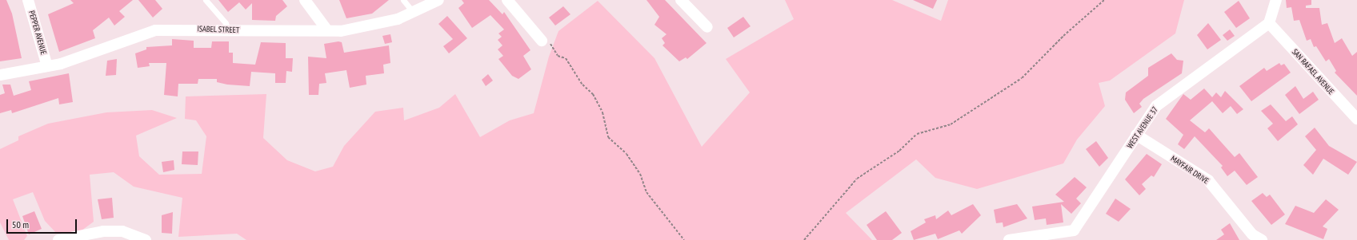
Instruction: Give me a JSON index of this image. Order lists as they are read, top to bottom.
{
  "streets": {
    "street": [
      "ISABEL STREET",
      "PEPPER AVENUE",
      "SAN RAFAEL AVENUE",
      "WEST AVENUE 37",
      "MAYFAIR DRIVE"
    ]
  },
  "crossings": [
    ["ISABEL STREET", "PEPPER AVENUE"],
    ["SAN RAFAEL AVENUE", "WEST AVENUE 37"],
    ["WEST AVENUE 37", "MAYFAIR DRIVE"]
  ],
  "scale_bar": "50 m"
}
